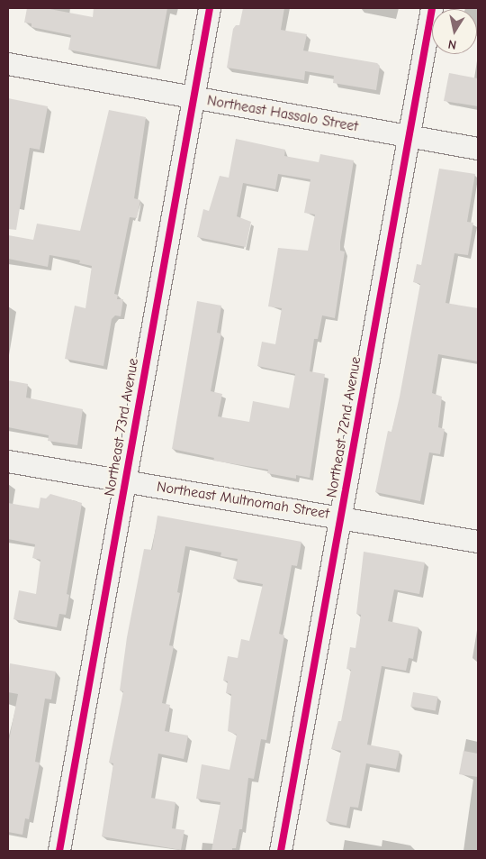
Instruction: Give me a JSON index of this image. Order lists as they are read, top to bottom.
{
  "streets": {
    "street": [
      "Northeast Hassalo Street",
      "Northeast 73rd Avenue",
      "Northeast 72nd Avenue",
      "Northeast Multnomah Street"
    ]
  },
  "crossings": [
    ["Northeast Hassalo Street", "Northeast 73rd Avenue"],
    ["Northeast Hassalo Street", "Northeast 72nd Avenue"],
    ["Northeast 73rd Avenue", "Northeast Multnomah Street"],
    ["Northeast 72nd Avenue", "Northeast Multnomah Street"]
  ],
  "north": "bottom"
}
